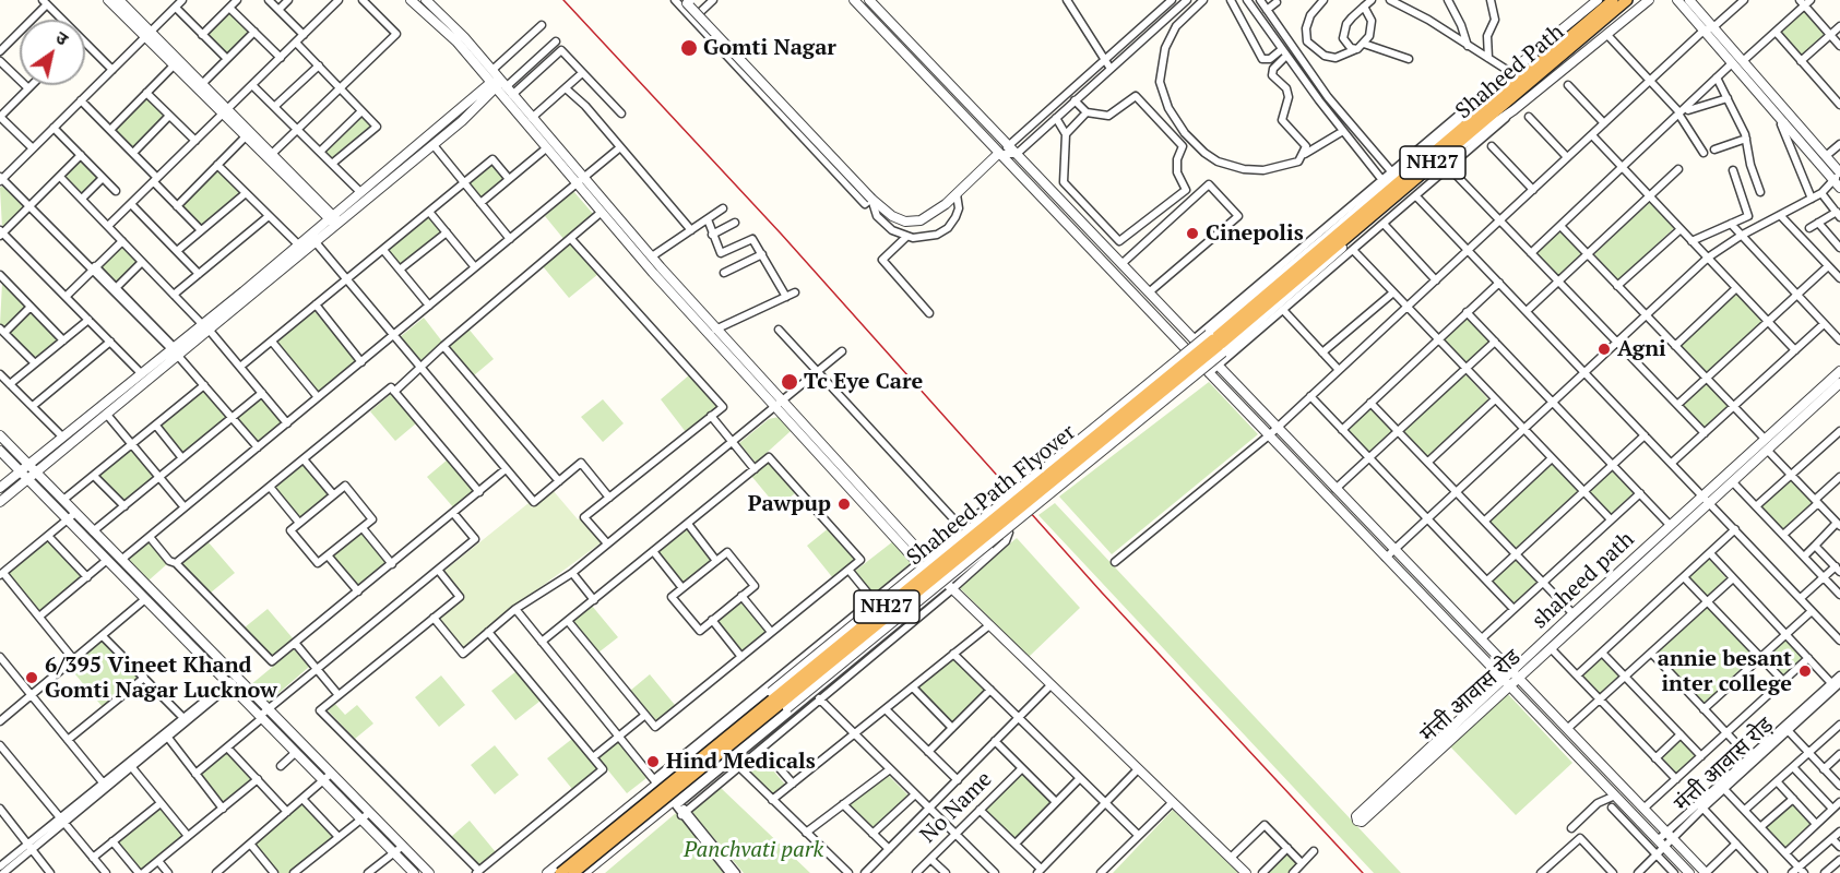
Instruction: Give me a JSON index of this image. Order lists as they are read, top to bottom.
{
  "streets": {
    "highway": ["Shaheed Path", "NH27", "Shaheed Path Flyover"],
    "street": [
      "shaheed path",
      "मंत्ती आवास रोड",
      "मंत्ती आवास रोड़",
      "No Name"
    ]
  },
  "crossings": [
    ["Shaheed Path", "Shaheed Path Flyover"],
    ["shaheed path", "मंत्ती आवास रोड"]
  ],
  "parks": ["Panchvati park"],
  "places": [
    "Gomti Nagar",
    "Cinepolis",
    "Agni",
    "Tc Eye Care",
    "Pawpup",
    "annie besant inter college",
    "6/395 Vineet Khand Gomti Nagar Lucknow",
    "Hind Medicals"
  ],
  "north": "top right"
}
